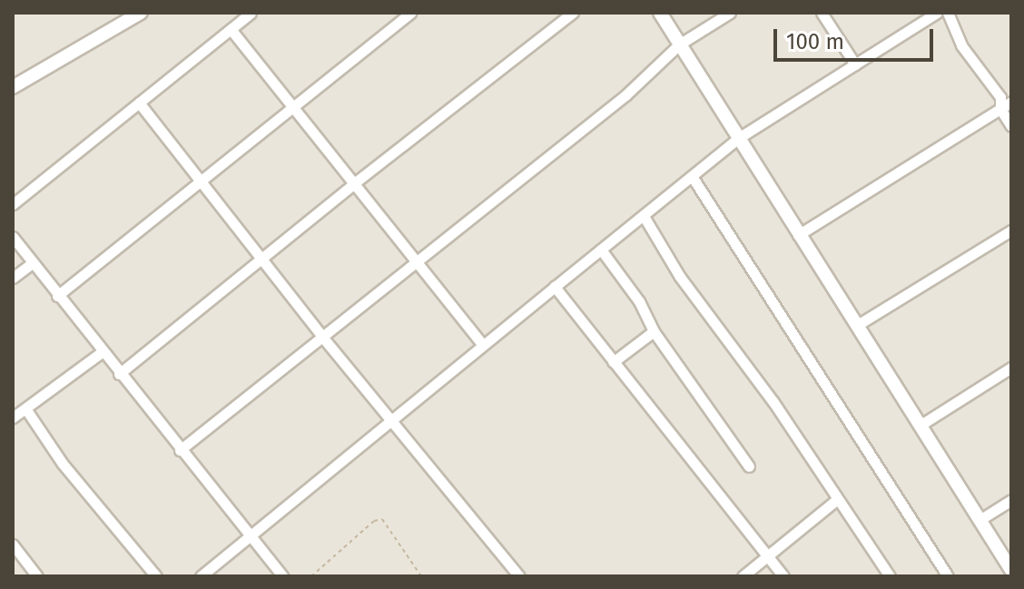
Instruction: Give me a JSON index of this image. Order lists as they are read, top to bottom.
{
  "scale_bar": "100 m"
}
